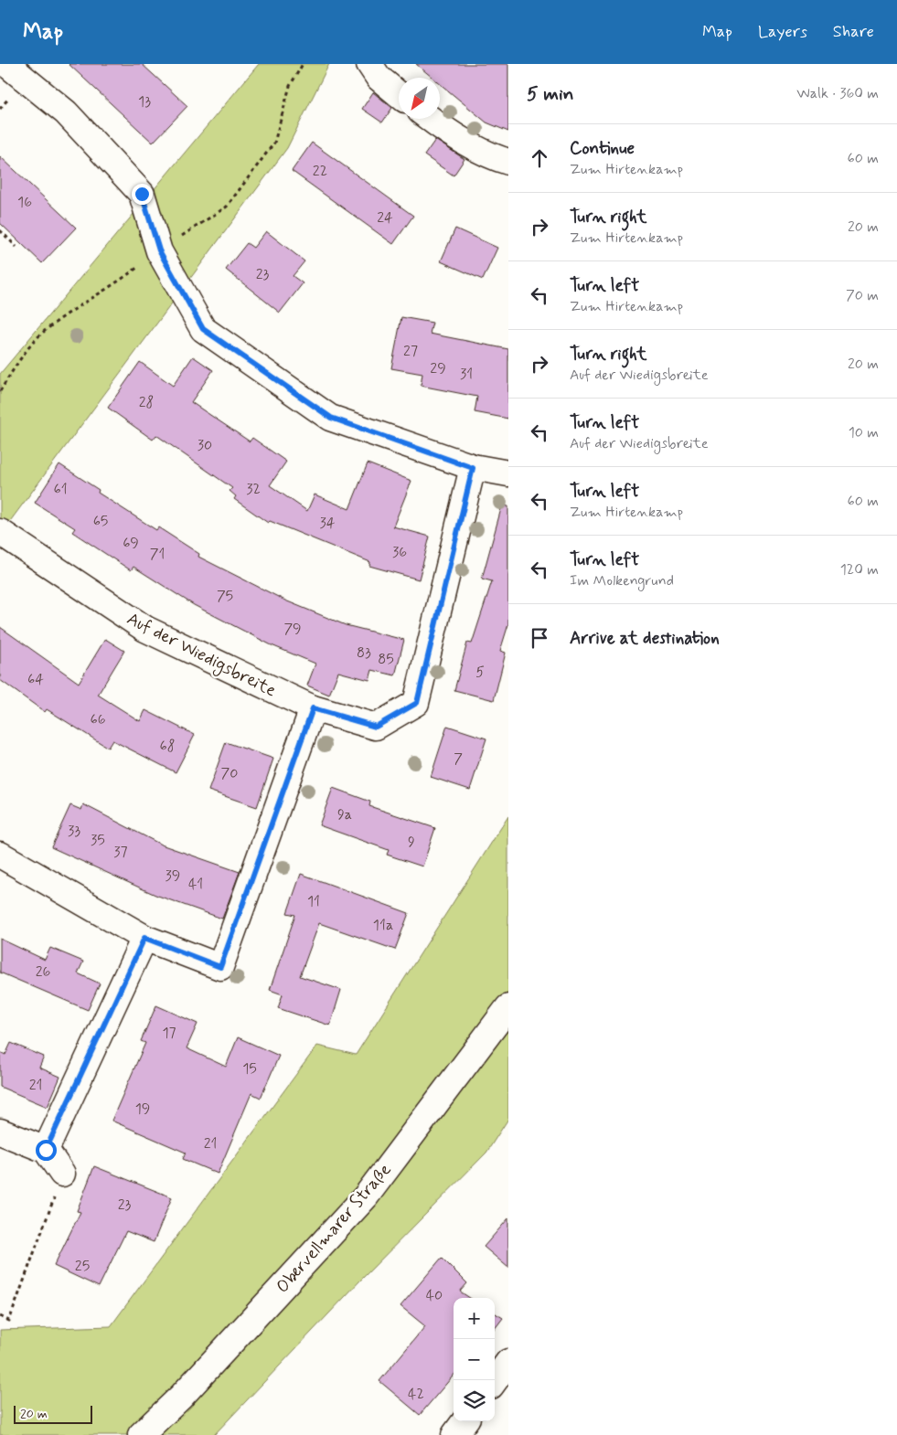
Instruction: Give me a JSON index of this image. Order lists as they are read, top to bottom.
{
  "streets": {
    "street": ["Auf der Wiedigsbreite", "Obervellmarer Straße"]
  },
  "house_numbers": [
    "13",
    "22",
    "16",
    "24",
    "23",
    "27",
    "29",
    "31",
    "28",
    "30",
    "61",
    "32",
    "65",
    "34",
    "69",
    "36",
    "71",
    "75",
    "79",
    "83",
    "85",
    "5",
    "64",
    "66",
    "68",
    "7",
    "70",
    "9a",
    "33",
    "35",
    "9",
    "37",
    "39",
    "41",
    "11",
    "11a",
    "26",
    "17",
    "15",
    "21",
    "19",
    "21",
    "23",
    "25",
    "40",
    "42"
  ],
  "scale_bar": "20 m",
  "north": "bottom left",
  "page": {
    "header": "Map",
    "nav": ["Map", "Layers", "Share"],
    "heading": ["5 min", "Walk · 360 m"],
    "list": [
      ["Continue", "Zum Hirtenkamp", "60 m"],
      ["Turn right", "Zum Hirtenkamp", "20 m"],
      ["Turn left", "Zum Hirtenkamp", "70 m"],
      ["Turn right", "Auf der Wiedigsbreite", "20 m"],
      ["Turn left", "Auf der Wiedigsbreite", "10 m"],
      ["Turn left", "Zum Hirtenkamp", "60 m"],
      ["Turn left", "Im Molkengrund", "120 m"],
      "Arrive at destination"
    ],
    "map_buttons": ["+", "−"],
    "scale": "20 m"
  }
}
